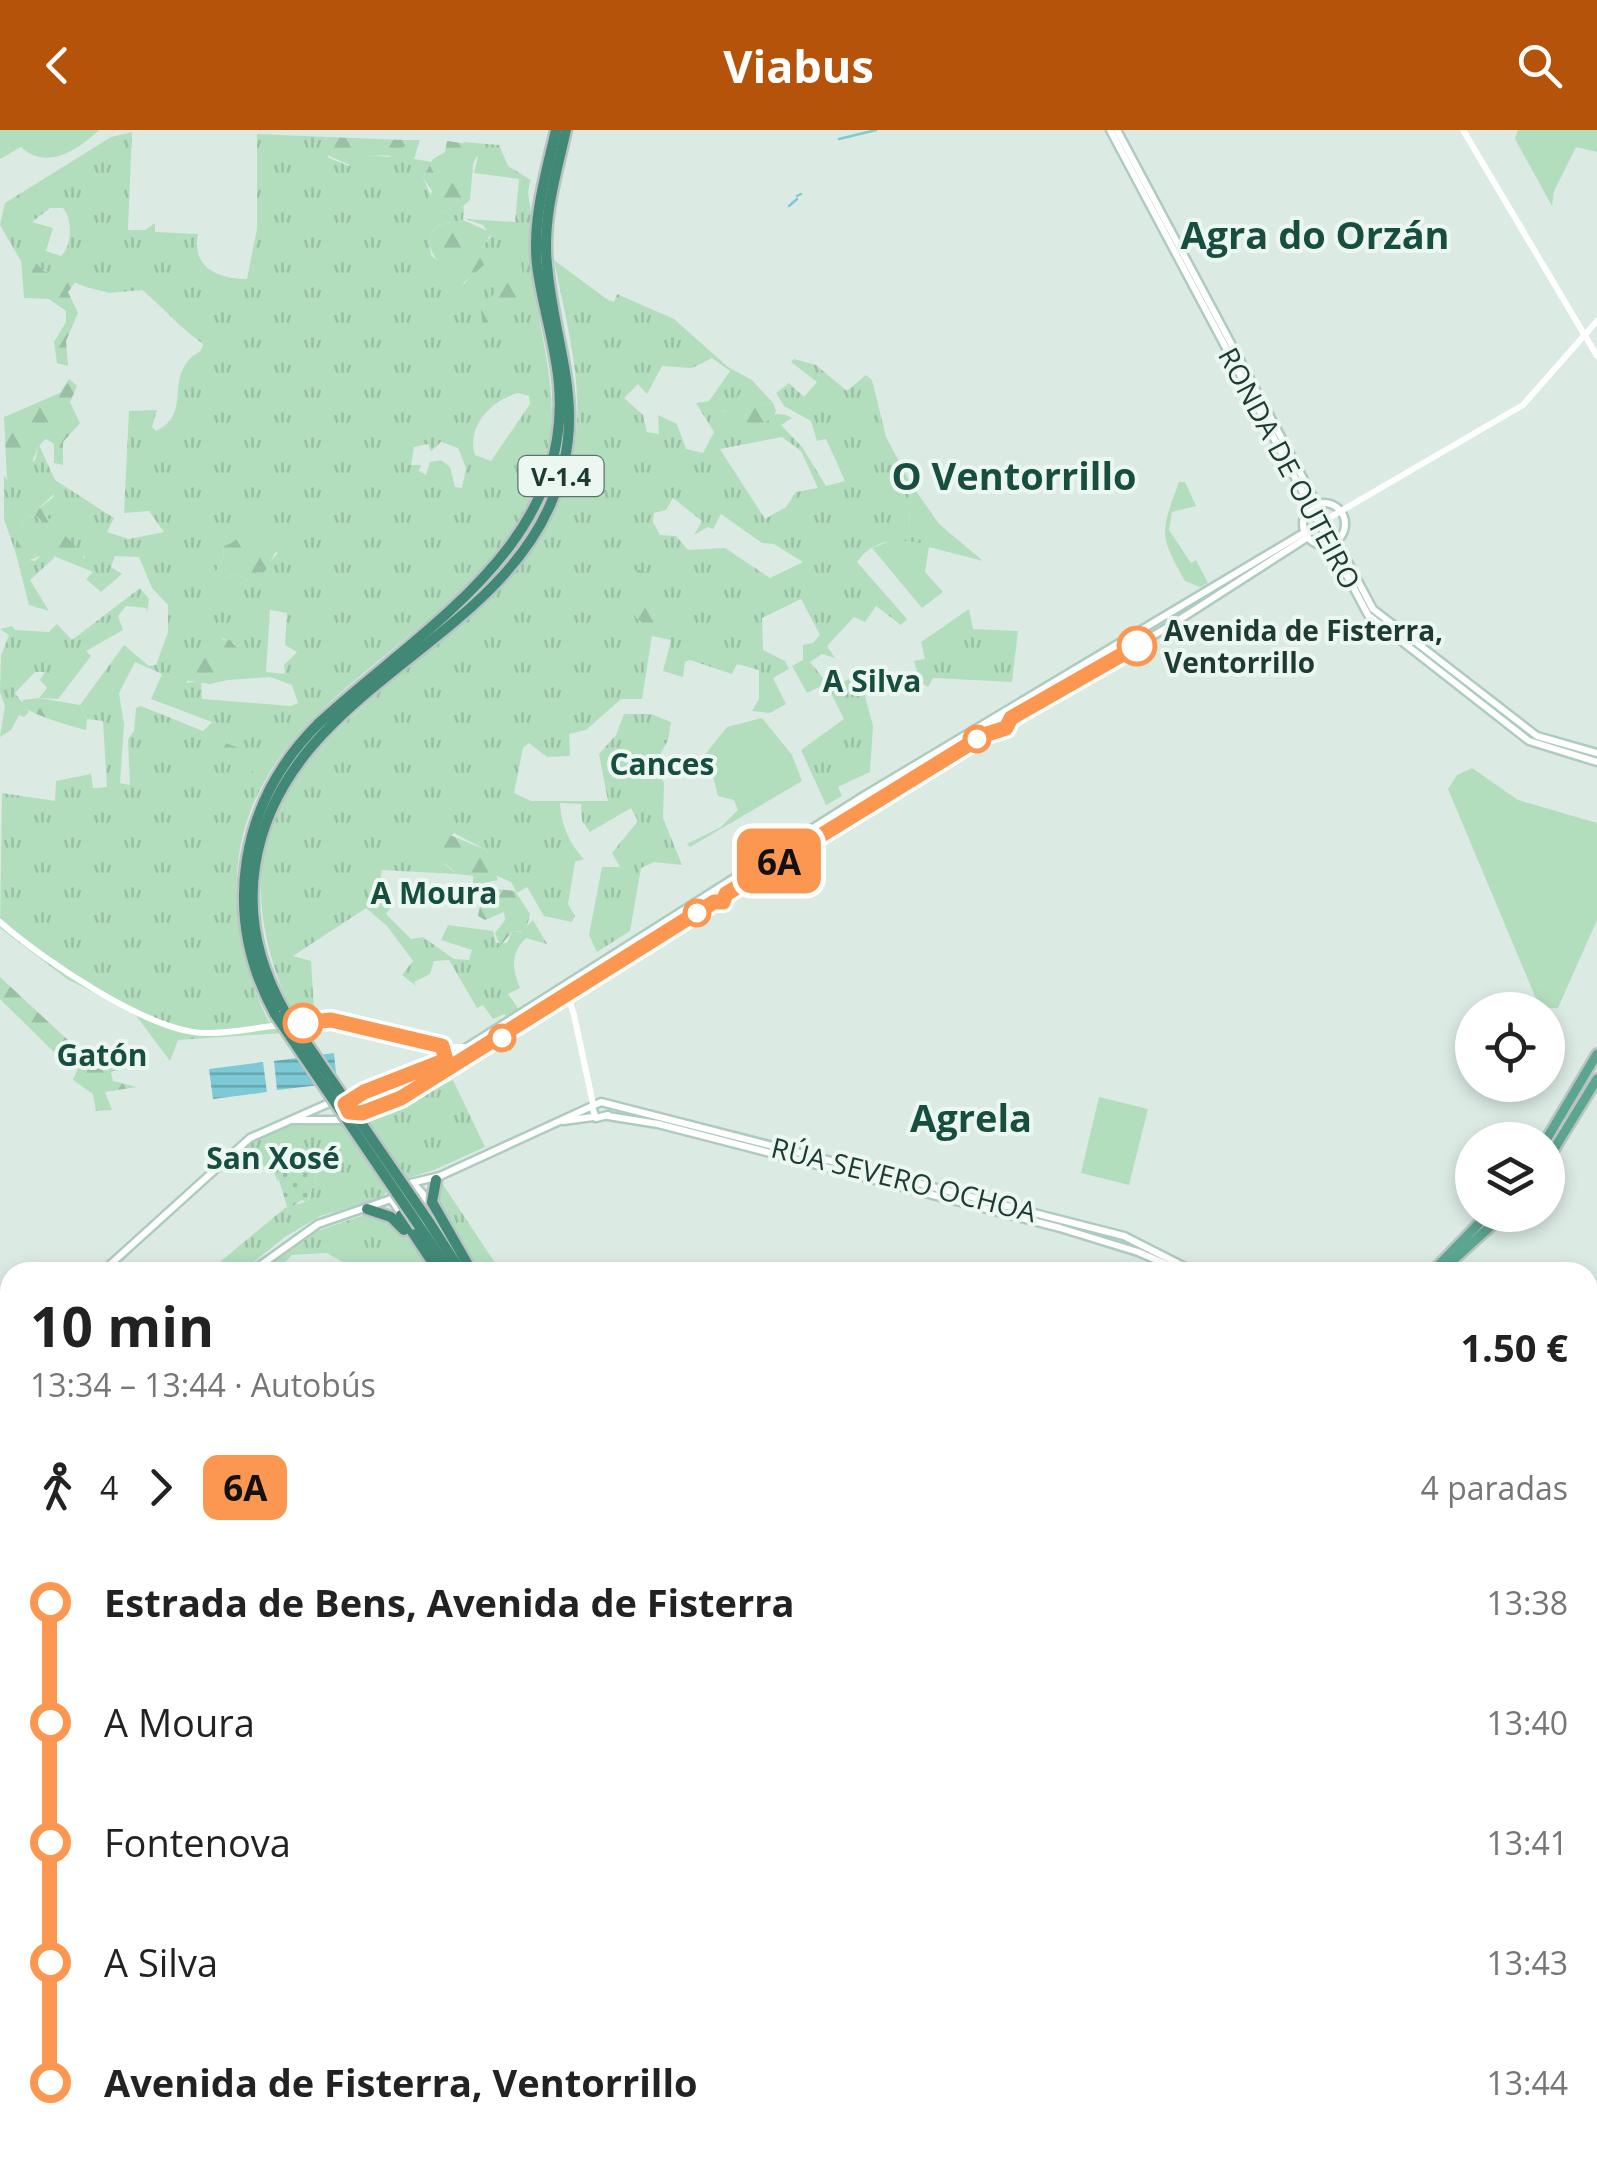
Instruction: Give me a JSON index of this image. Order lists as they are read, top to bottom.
{
  "streets": {
    "highway": ["V-1.4"],
    "main road": ["RONDA DE OUTEIRO", "RÚA SEVERO OCHOA"]
  },
  "districts": [
    "Agra do Orzán",
    "O Ventorrillo",
    "A Silva",
    "Cances",
    "A Moura",
    "Gatón",
    "Agrela",
    "San Xosé"
  ],
  "places": ["Avenida de Fisterra, Ventorrillo"],
  "lines": ["bus line 6A"],
  "page": {
    "header": "Viabus",
    "on_map": "6A",
    "heading": ["10 min", "13:34 – 13:44 · Autobús", "1.50 €"],
    "legs": ["4", "6A", "4 paradas"],
    "list": [
      {
        "name": "Estrada de Bens, Avenida de Fisterra",
        "value": "13:38"
      },
      {
        "name": "A Moura",
        "value": "13:40"
      },
      {
        "name": "Fontenova",
        "value": "13:41"
      },
      {
        "name": "A Silva",
        "value": "13:43"
      },
      {
        "name": "Avenida de Fisterra, Ventorrillo",
        "value": "13:44"
      }
    ]
  }
}
